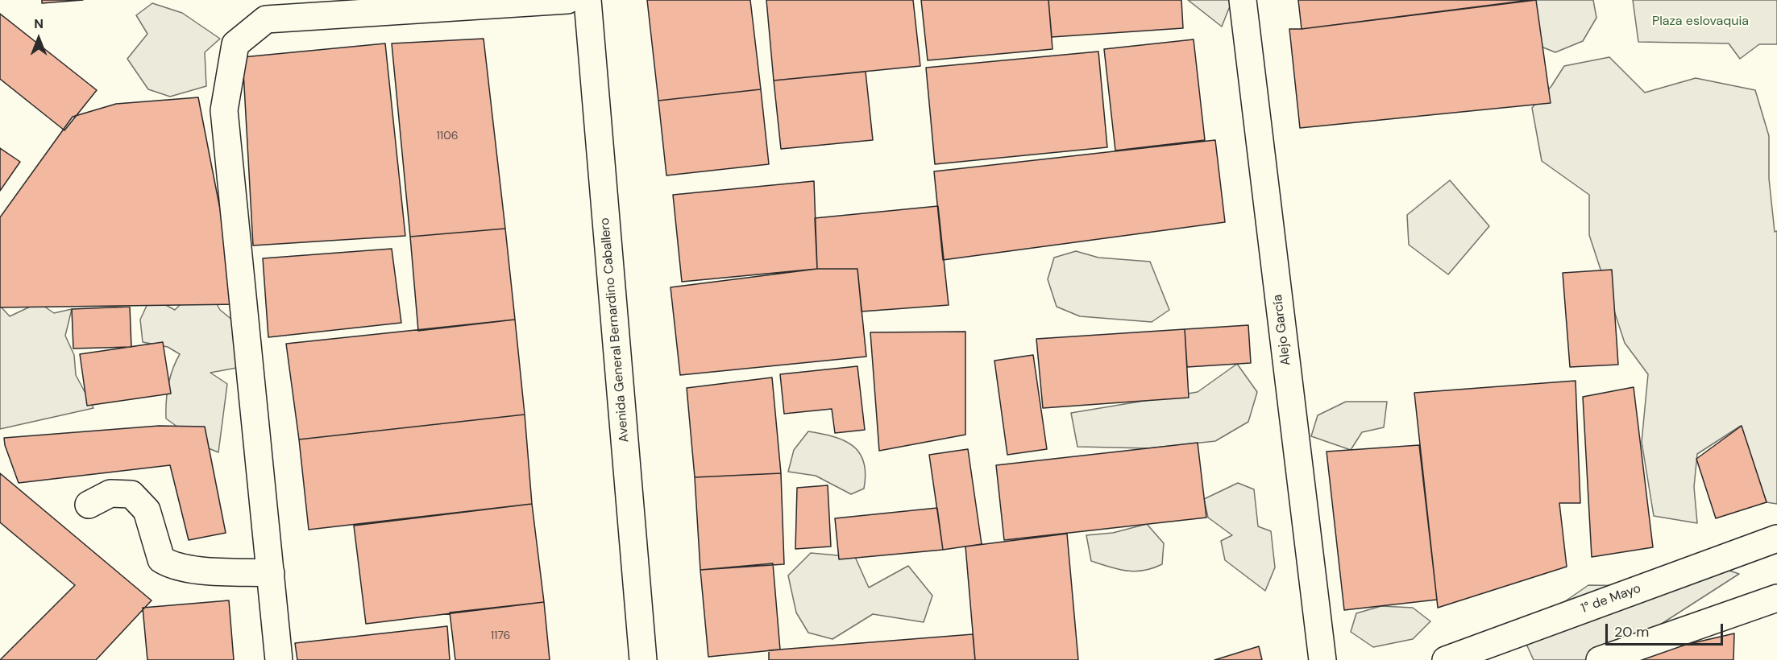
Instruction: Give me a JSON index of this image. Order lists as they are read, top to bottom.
{
  "streets": {
    "street": ["Avenida General Bernardino Caballero", "Alejo García", "1° de Mayo"]
  },
  "parks": ["Plaza eslovaquia"],
  "house_numbers": ["1106", "1176"],
  "scale_bar": "20 m",
  "north": "top"
}
